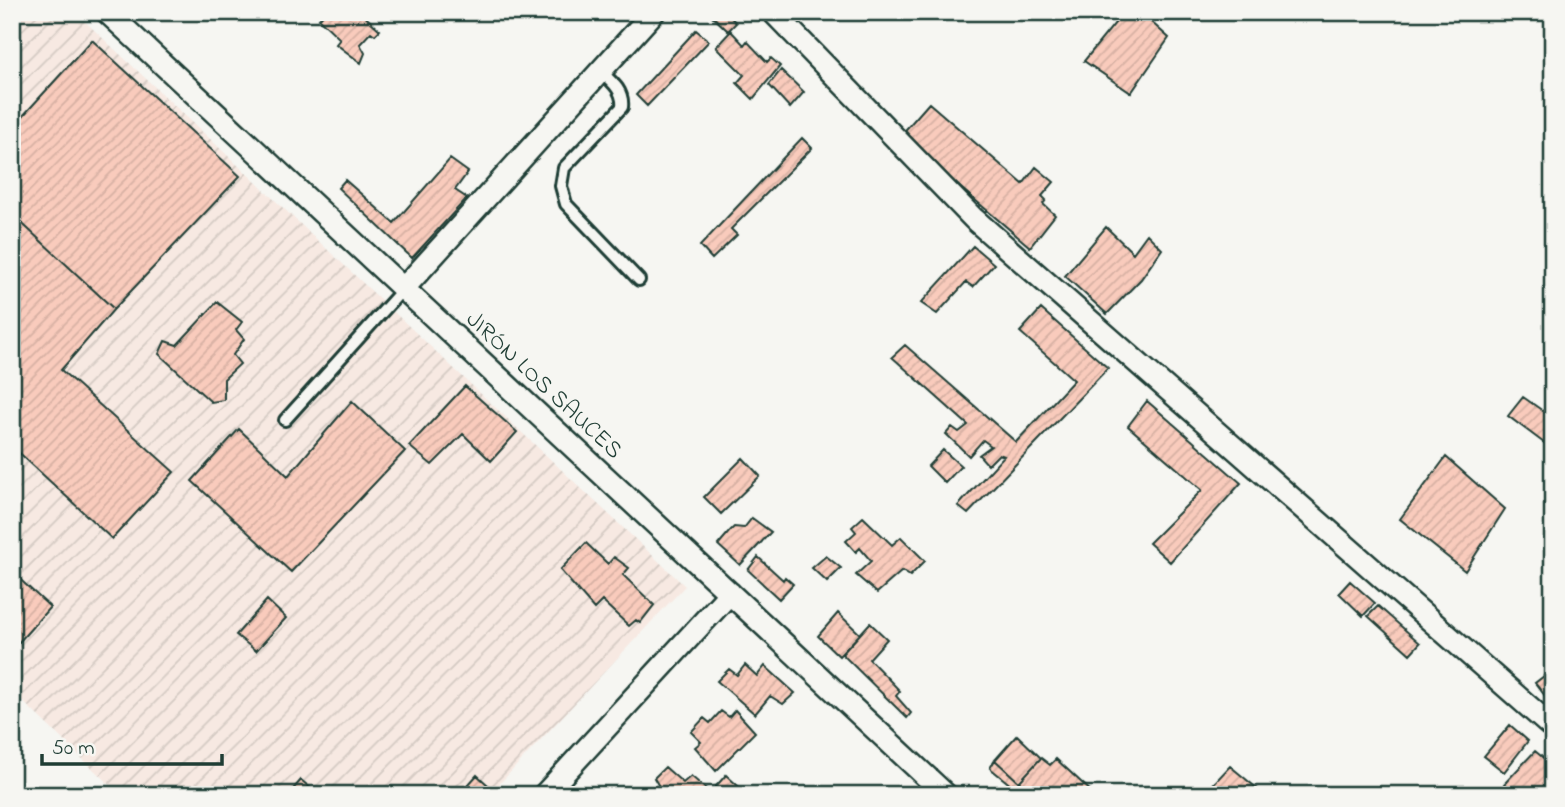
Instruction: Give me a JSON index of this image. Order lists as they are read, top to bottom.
{
  "streets": {
    "street": ["JIRÓN LOS SAUCES"]
  },
  "scale_bar": "50 m"
}
